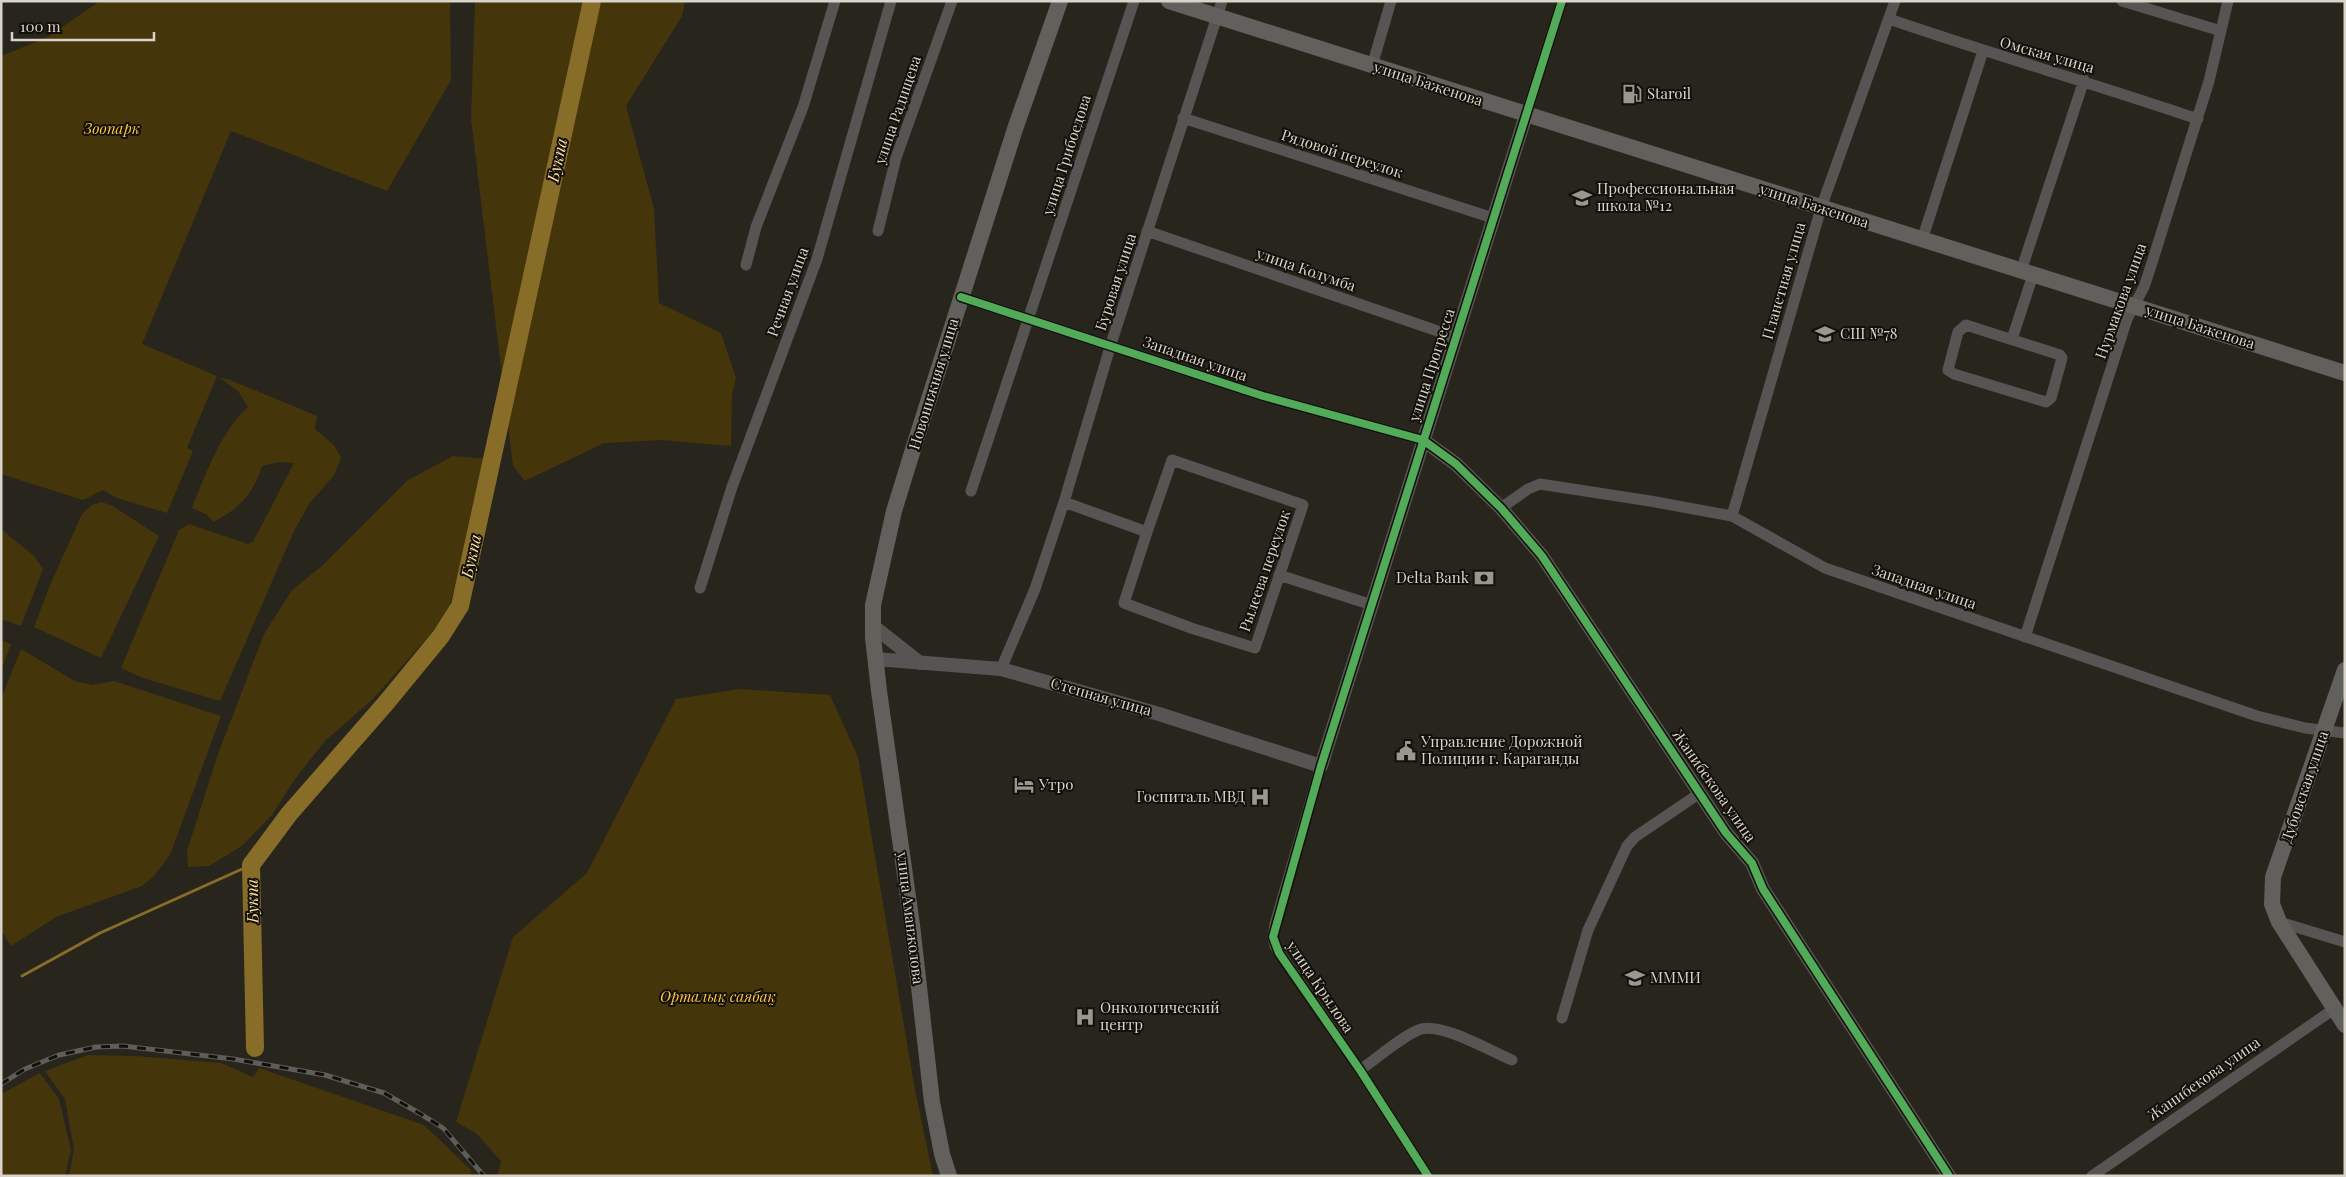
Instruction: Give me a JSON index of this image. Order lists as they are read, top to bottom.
{
  "streets": {
    "main road": [
      "улица Баженова",
      "Новонижняя улица",
      "Дубовская улица",
      "улица Аманжолова"
    ],
    "street": [
      "Омская улица",
      "улица Радищева",
      "Рядовой переулок",
      "улица Грибоедова",
      "улица Колумба",
      "Планетная улица",
      "Буровая улица",
      "Речная улица",
      "Нурмакова улица",
      "Западная улица",
      "улица Прогресса",
      "Рылеева переулок",
      "Степная улица",
      "Жанибекова улица",
      "улица Крылова"
    ]
  },
  "crossings": [
    ["Омская улица", "Планетная улица"],
    ["Омская улица", "Нурмакова улица"],
    ["улица Баженова", "Планетная улица"],
    ["улица Баженова", "Буровая улица"],
    ["улица Баженова", "Нурмакова улица"],
    ["улица Баженова", "улица Прогресса"],
    ["Рядовой переулок", "Буровая улица"],
    ["Рядовой переулок", "улица Прогресса"],
    ["улица Грибоедова", "Западная улица"],
    ["улица Колумба", "Буровая улица"],
    ["улица Колумба", "улица Прогресса"],
    ["Планетная улица", "Западная улица"],
    ["Буровая улица", "Западная улица"],
    ["Буровая улица", "Степная улица"],
    ["Нурмакова улица", "Западная улица"],
    ["Западная улица", "улица Прогресса"],
    ["Западная улица", "Новонижняя улица"],
    ["Западная улица", "Жанибекова улица"],
    ["Западная улица", "Дубовская улица"],
    ["улица Прогресса", "Степная улица"],
    ["улица Прогресса", "Жанибекова улица"],
    ["улица Прогресса", "улица Крылова"],
    ["Новонижняя улица", "Степная улица"],
    ["Новонижняя улица", "улица Аманжолова"],
    ["Степная улица", "улица Аманжолова"],
    ["Степная улица", "улица Крылова"]
  ],
  "water": ["Букпа"],
  "parks": ["Зоопарк", "Орталық саябақ"],
  "places": {
    "fuel station": ["Staroil"],
    "school or university": ["Профессиональная школа №12", "СШ №78", "МММИ"],
    "bank": ["Delta Bank"],
    "public building": ["Управление Дорожной Полиции г. Караганды"],
    "hotel": ["Утро"],
    "hospital": ["Госпиталь МВД", "Онкологический центр"]
  },
  "scale_bar": "100 m"
}
